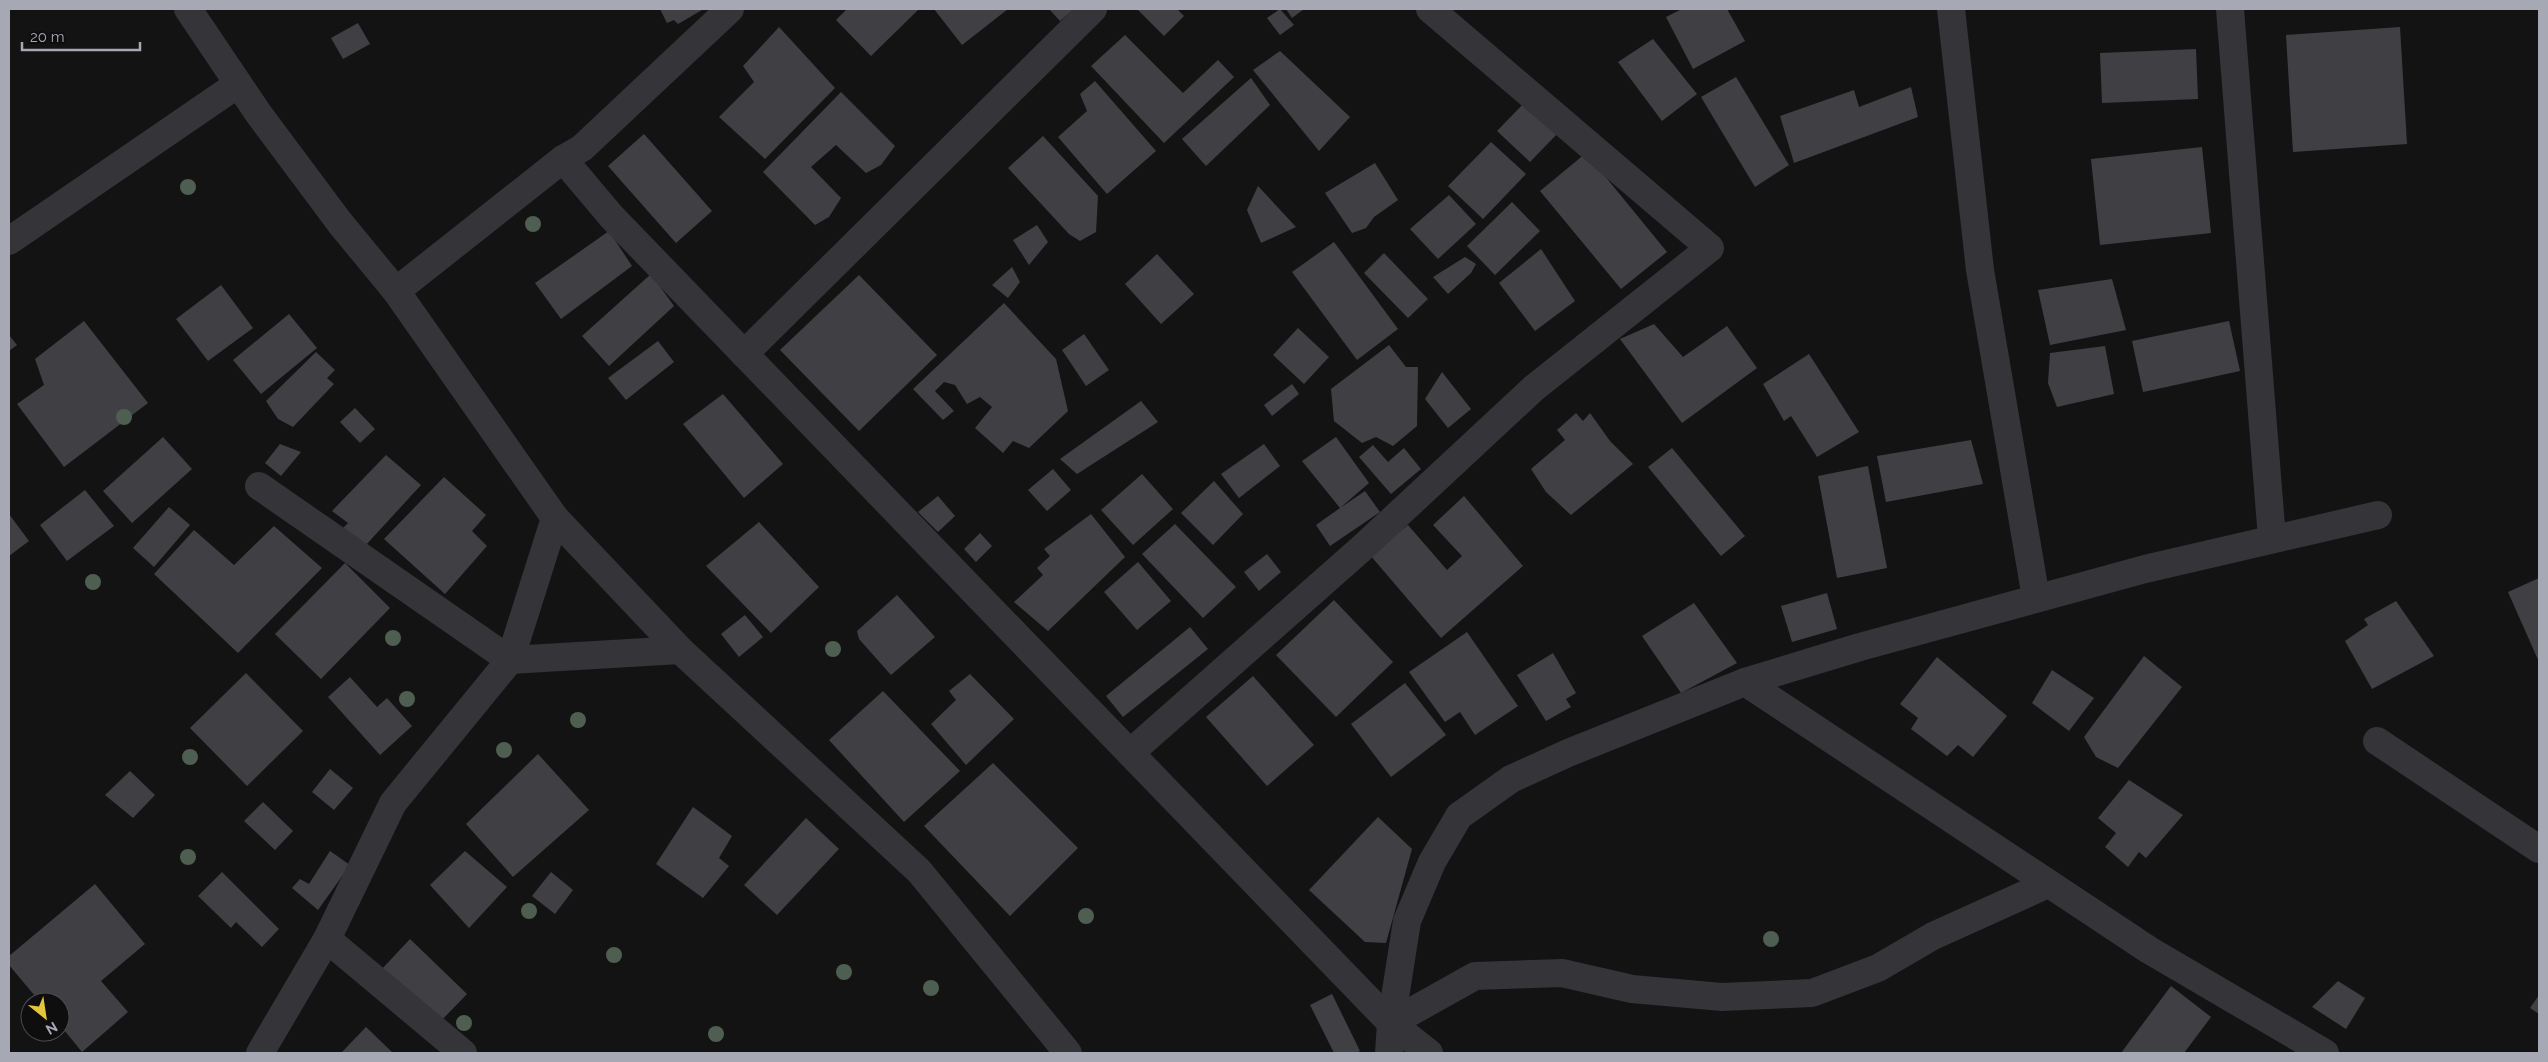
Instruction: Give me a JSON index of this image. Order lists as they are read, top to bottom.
{
  "scale_bar": "20 m",
  "north": "bottom right"
}
